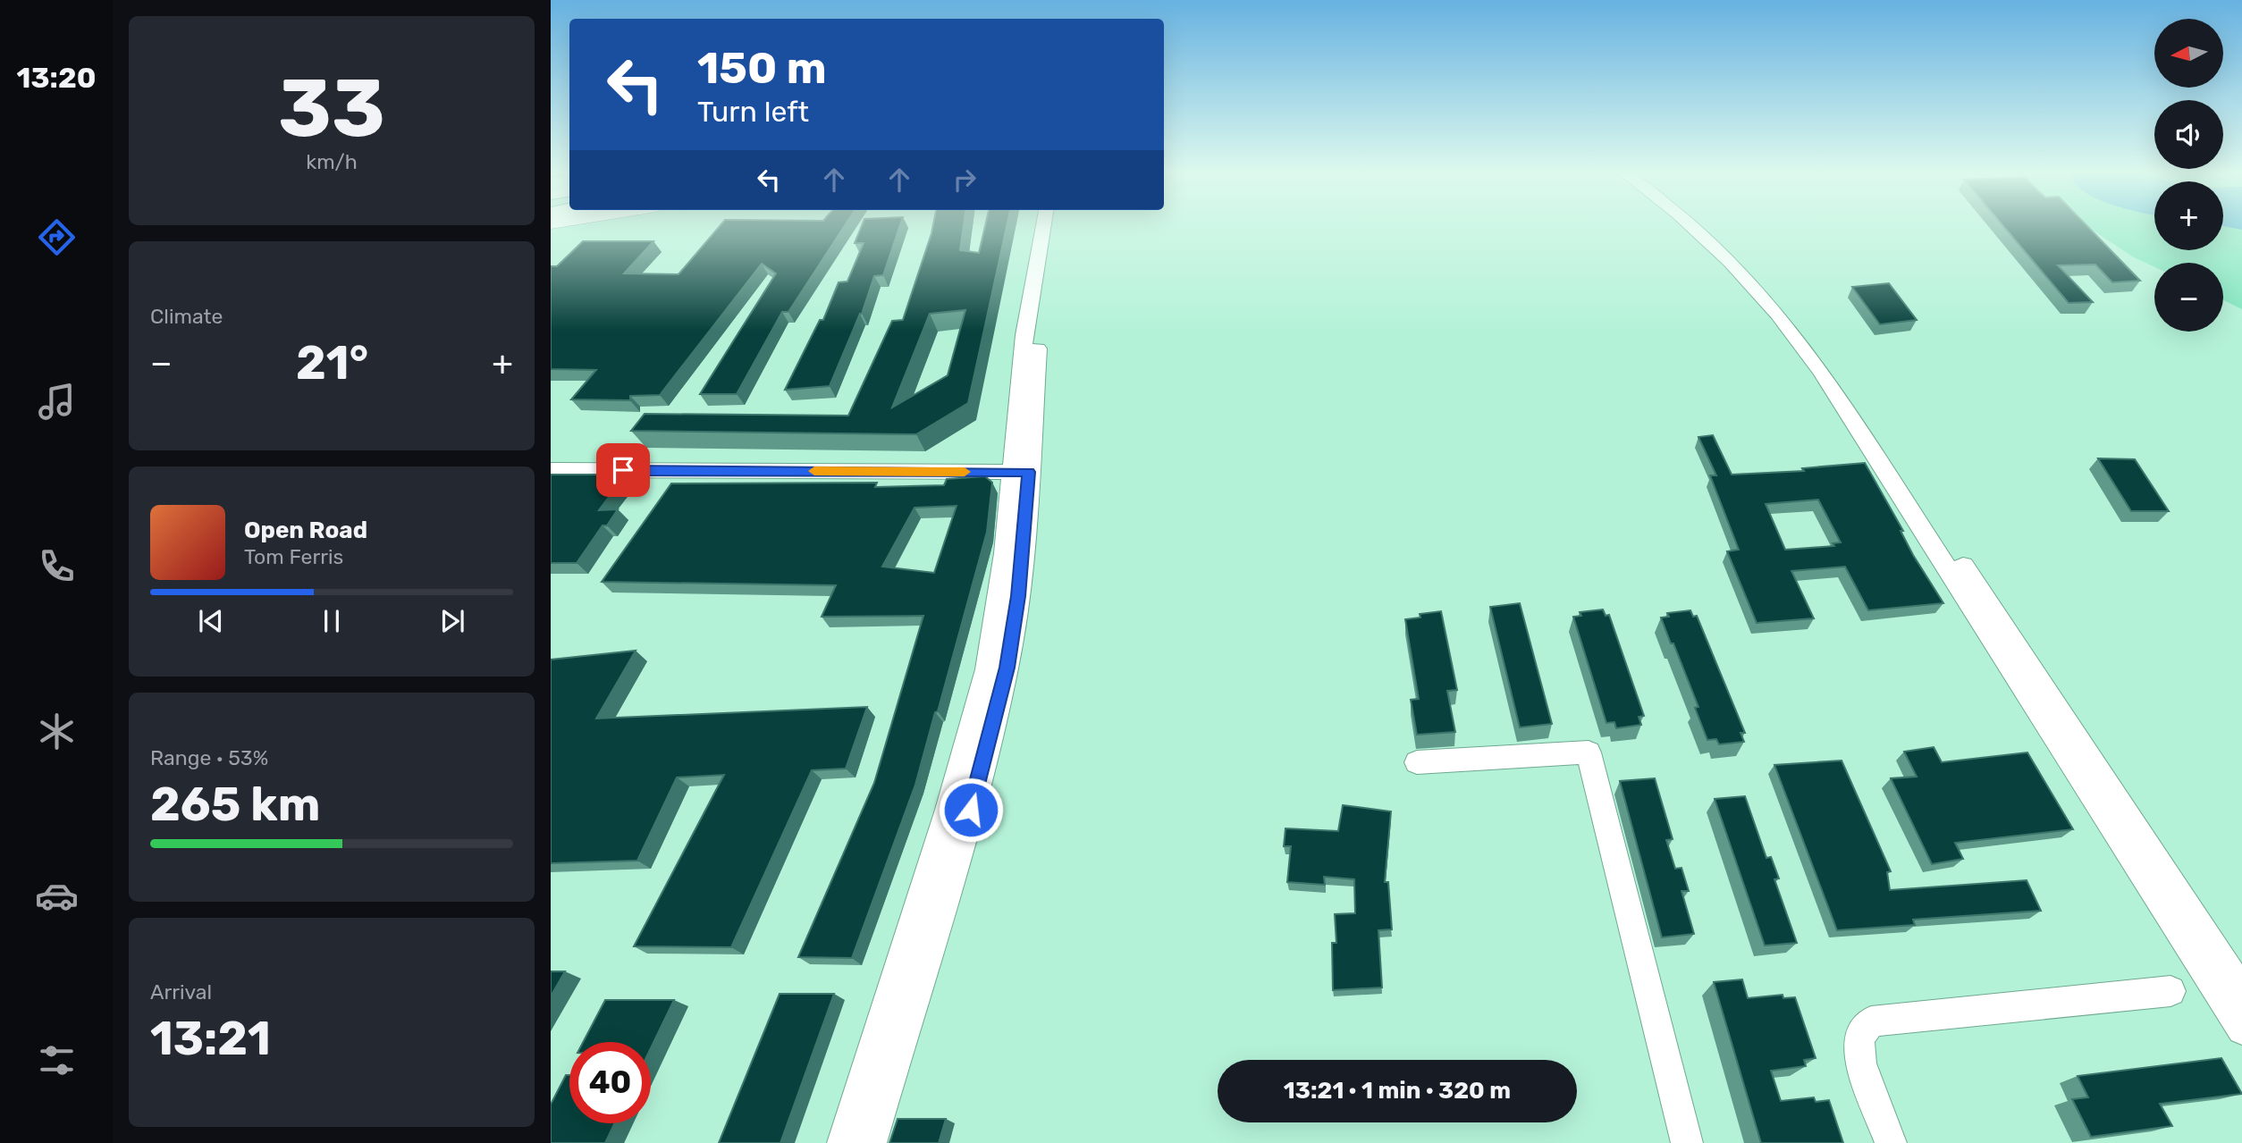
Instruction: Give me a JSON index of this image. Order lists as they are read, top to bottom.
{
  "north": "left",
  "page": {
    "tabs": "13:20",
    "tile": [
      ["33", "km/h"],
      "Climate",
      ["Range · 53%", "265 km"],
      ["Arrival", "13:21"]
    ],
    "map_buttons": ["+", "−"],
    "turn": ["150 m", "Turn left"],
    "heat": ["−", "21°", "+"],
    "song": ["Open Road", "Tom Ferris"],
    "limit": "40",
    "trip": "13:21 · 1 min · 320 m"
  }
}
